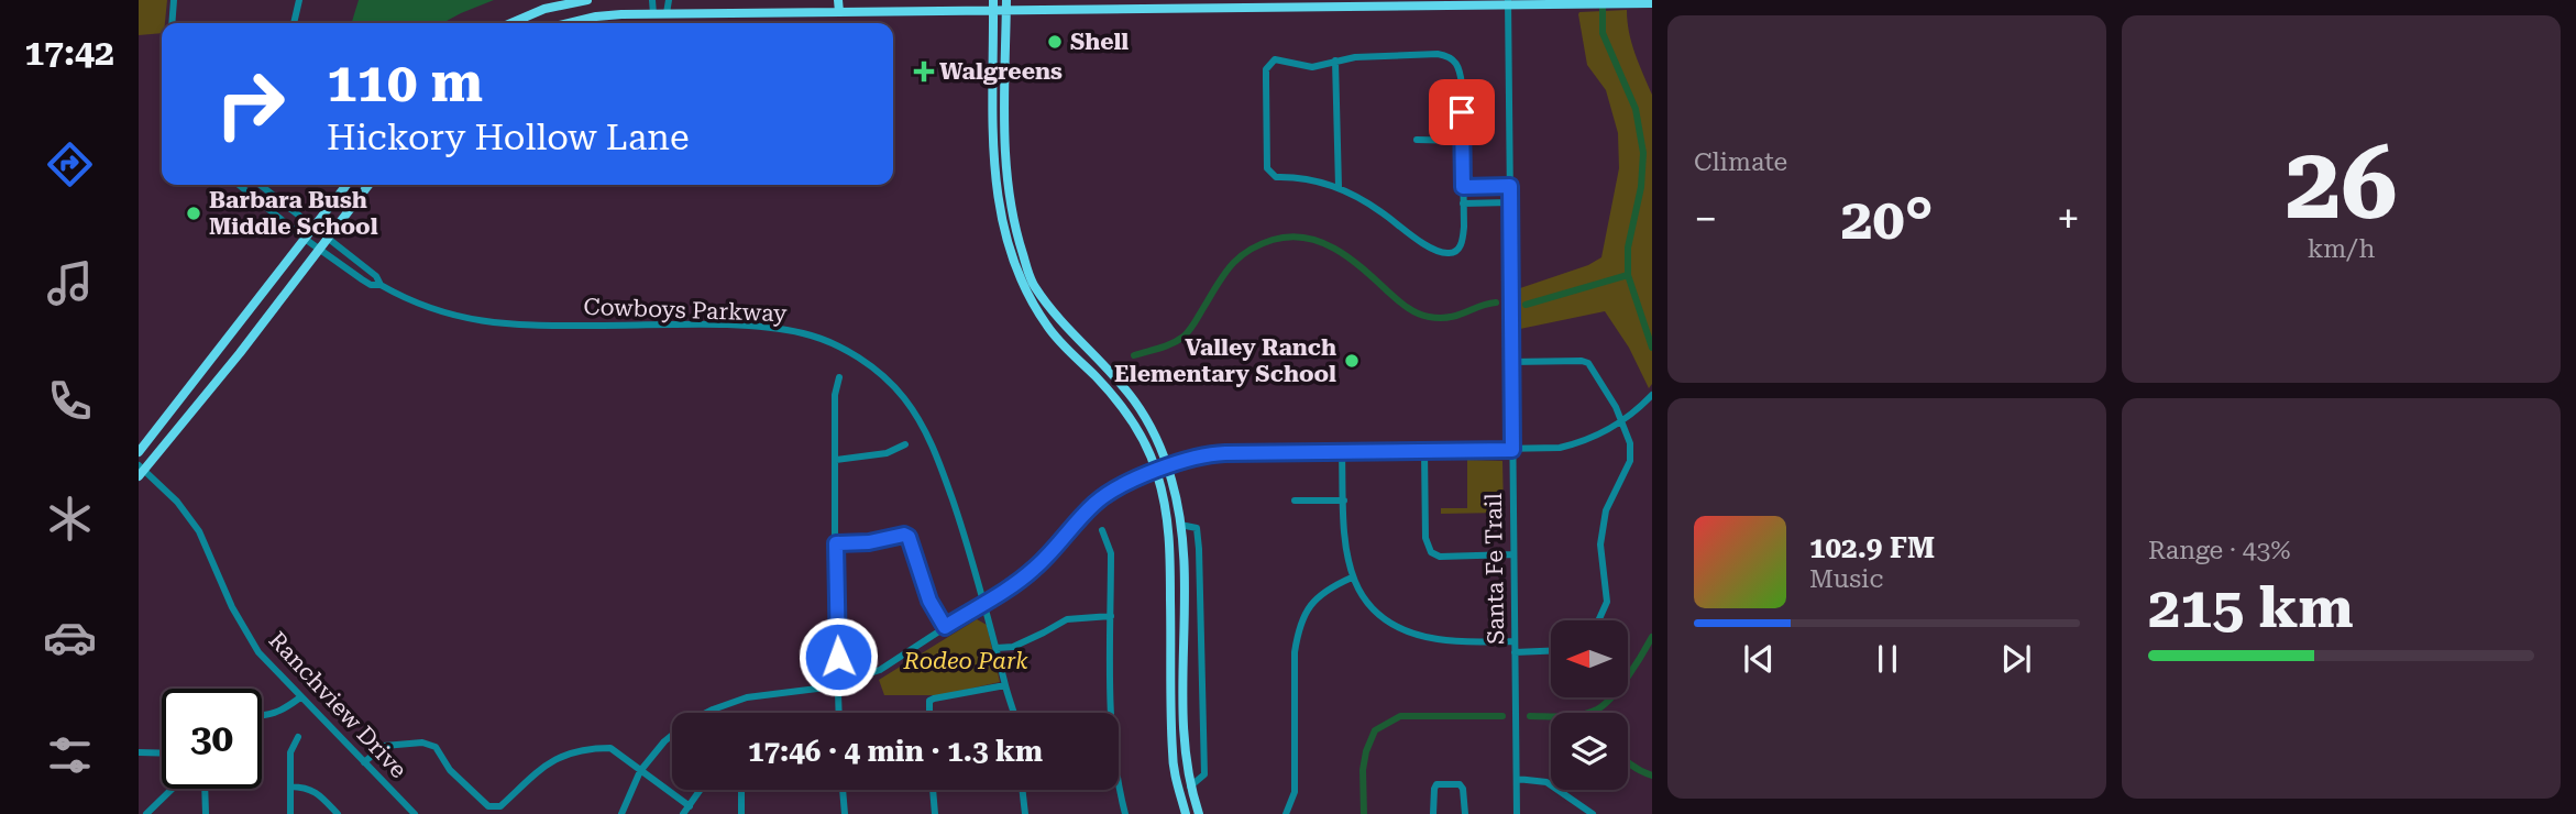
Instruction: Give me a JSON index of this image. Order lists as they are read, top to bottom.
{
  "streets": {
    "street": ["Cowboys Parkway", "Santa Fe Trail", "Ranchview Drive"]
  },
  "parks": ["Rodeo Park"],
  "places": {
    "other": ["Shell", "Barbara Bush Middle School", "Valley Ranch Elementary School"],
    "health": ["Walgreens"]
  },
  "north": "left",
  "page": {
    "tabs": "17:42",
    "tile": [
      "Climate",
      ["26", "km/h"],
      ["Range · 43%", "215 km"]
    ],
    "turn": ["110 m", "Hickory Hollow Lane"],
    "heat": ["−", "20°", "+"],
    "song": ["102.9 FM", "Music"],
    "limit": "30",
    "trip": "17:46 · 4 min · 1.3 km"
  }
}
